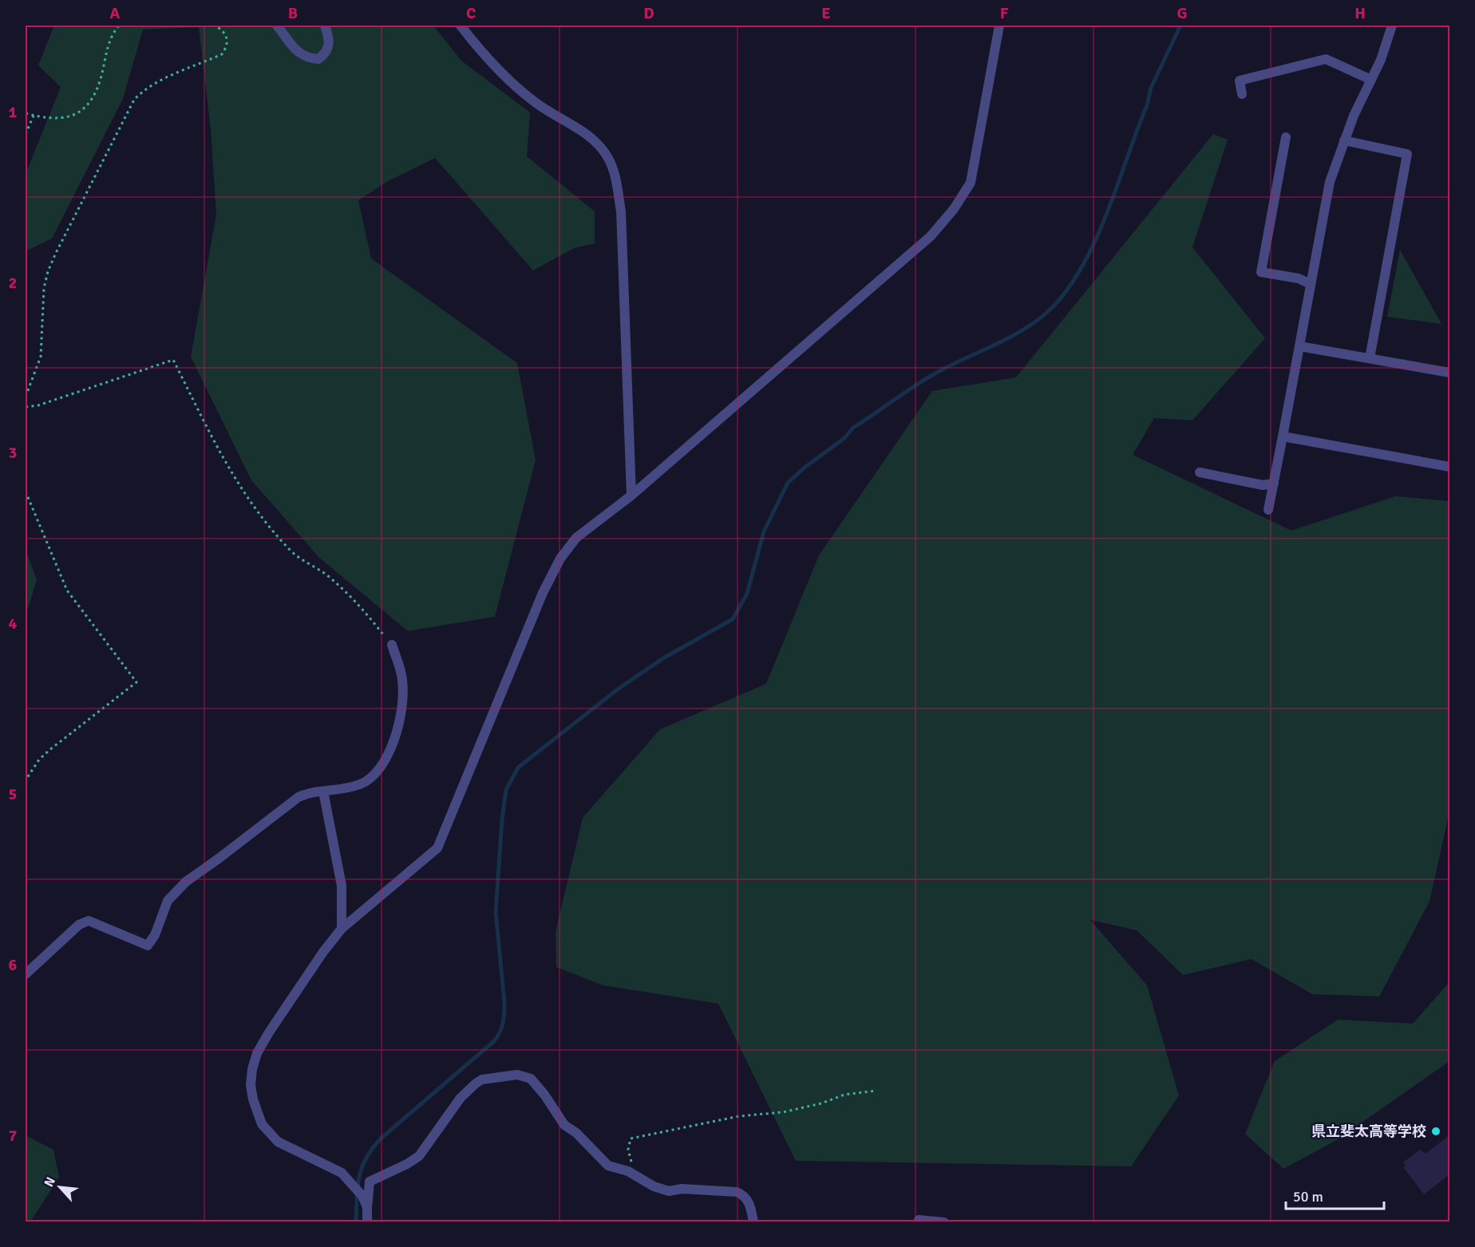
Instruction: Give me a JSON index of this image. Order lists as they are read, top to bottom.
{
  "places": ["県立斐太高等学校"],
  "scale_bar": "50 m",
  "north": "top left",
  "grid": {
    "columns": [
      "A",
      "B",
      "C",
      "D",
      "E",
      "F",
      "G",
      "H"
    ],
    "rows": [
      "1",
      "2",
      "3",
      "4",
      "5",
      "6",
      "7"
    ]
  }
}
